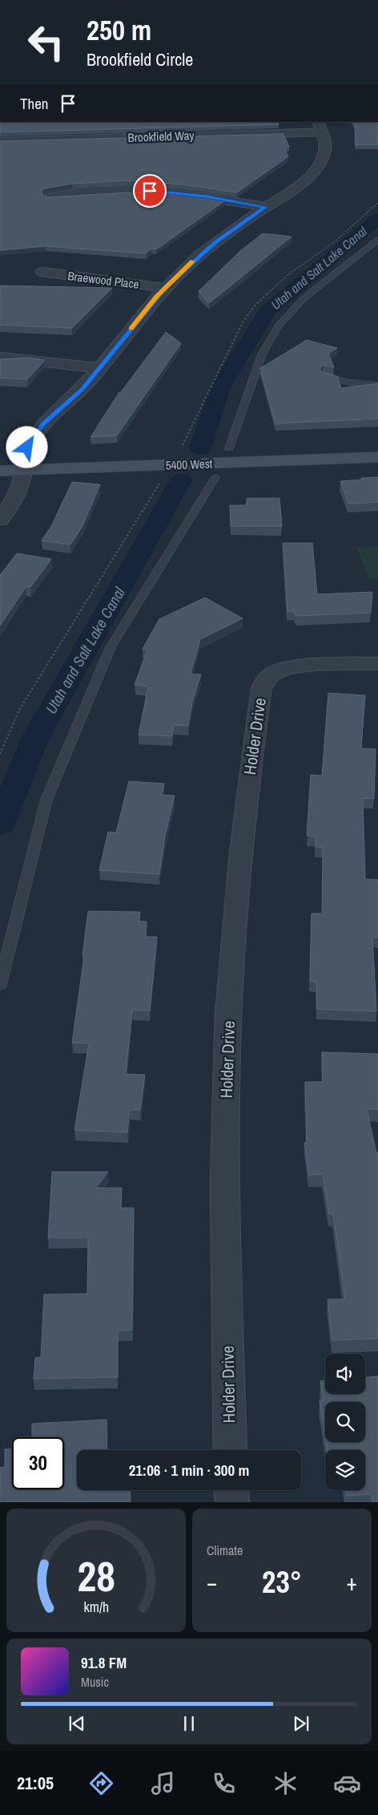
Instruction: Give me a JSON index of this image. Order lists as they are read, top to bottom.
{
  "streets": {
    "street": [
      "Brookfield Way",
      "Braewood Place",
      "5400 West",
      "Holder Drive"
    ]
  },
  "water": ["Utah and Salt Lake Canal"],
  "page": {
    "turn": ["250 m", "Brookfield Circle"],
    "then": "Then",
    "limit": "30",
    "trip": "21:06 · 1 min · 300 m",
    "tile": "Climate",
    "heat": ["−", "23°", "+"],
    "song": ["91.8 FM", "Music"],
    "tabs": "21:05",
    "gauge": ["28", "km/h"]
  }
}
